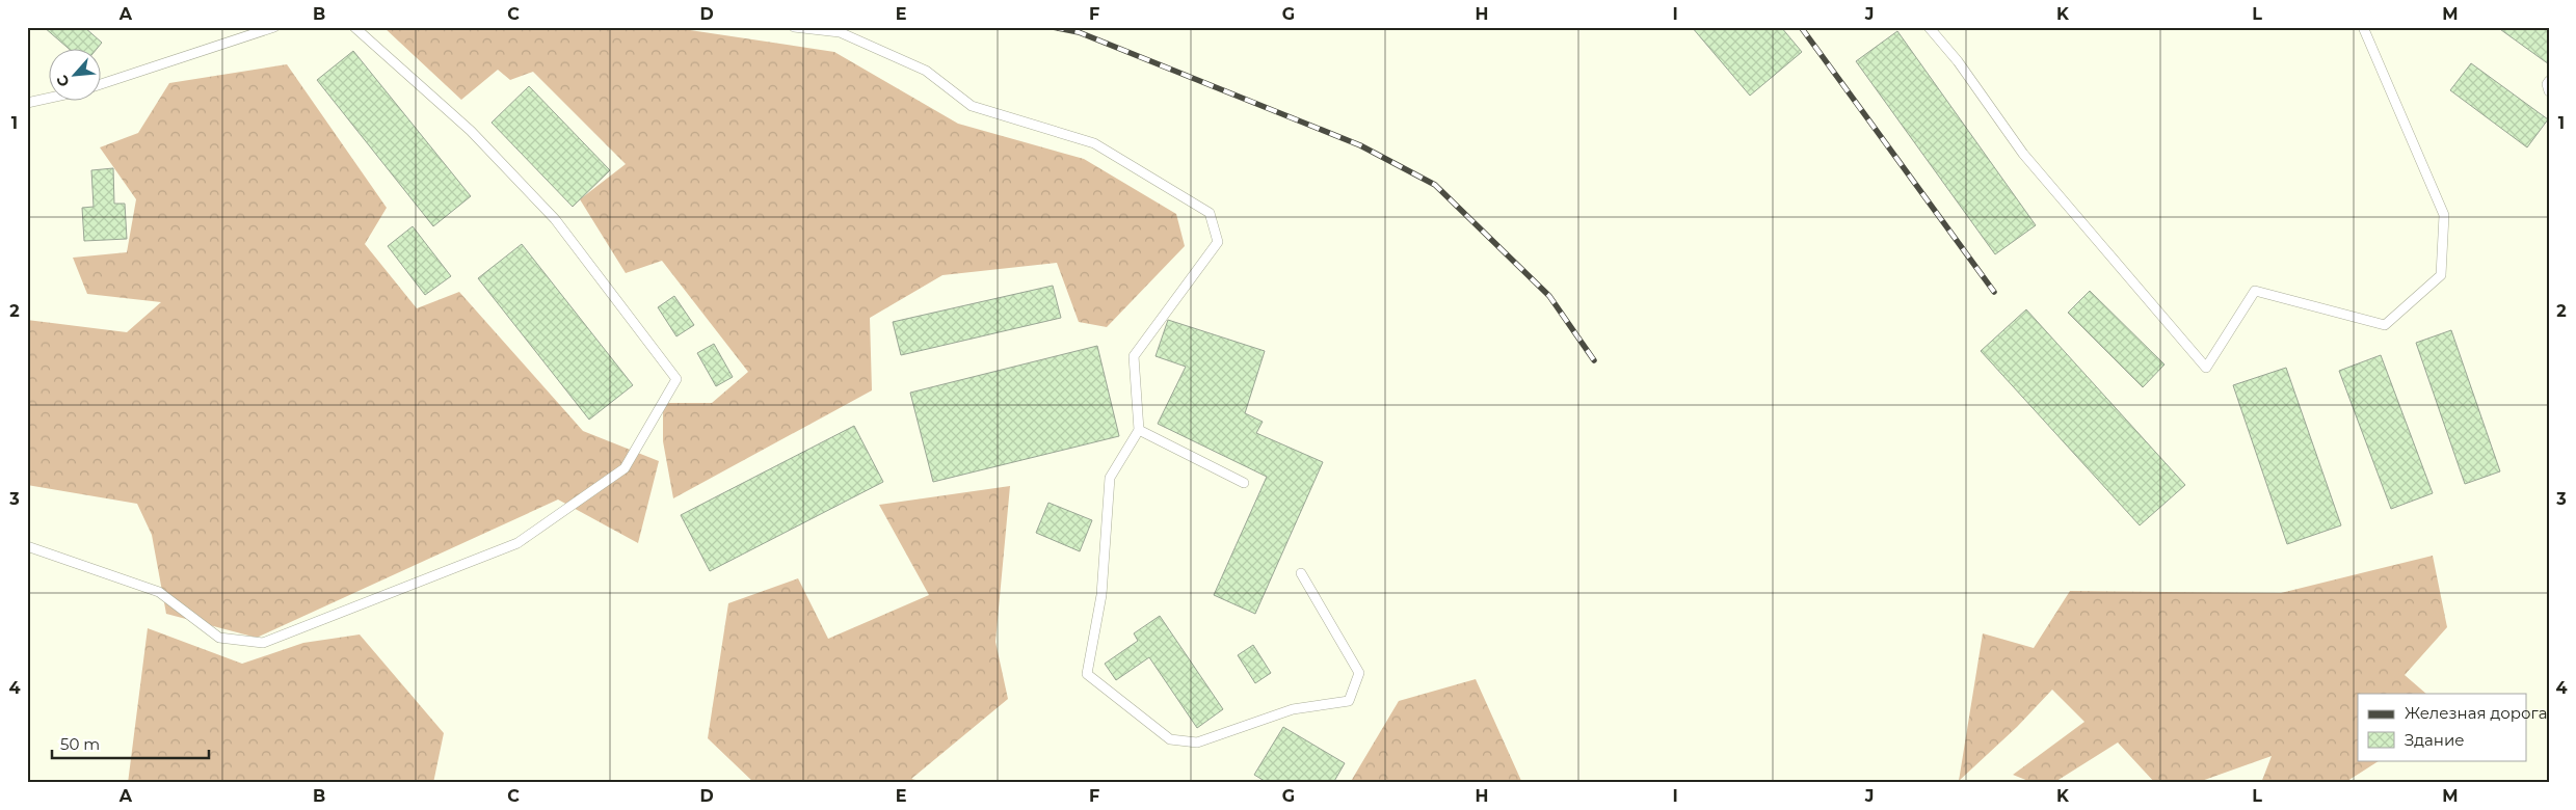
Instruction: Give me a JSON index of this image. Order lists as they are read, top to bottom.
{
  "legend": ["Железная дорога", "Здание"],
  "scale_bar": "50 m",
  "north": "bottom left",
  "grid": {
    "columns": [
      "A",
      "B",
      "C",
      "D",
      "E",
      "F",
      "G",
      "H",
      "I",
      "J",
      "K",
      "L",
      "M"
    ],
    "rows": [
      "1",
      "2",
      "3",
      "4"
    ]
  }
}
